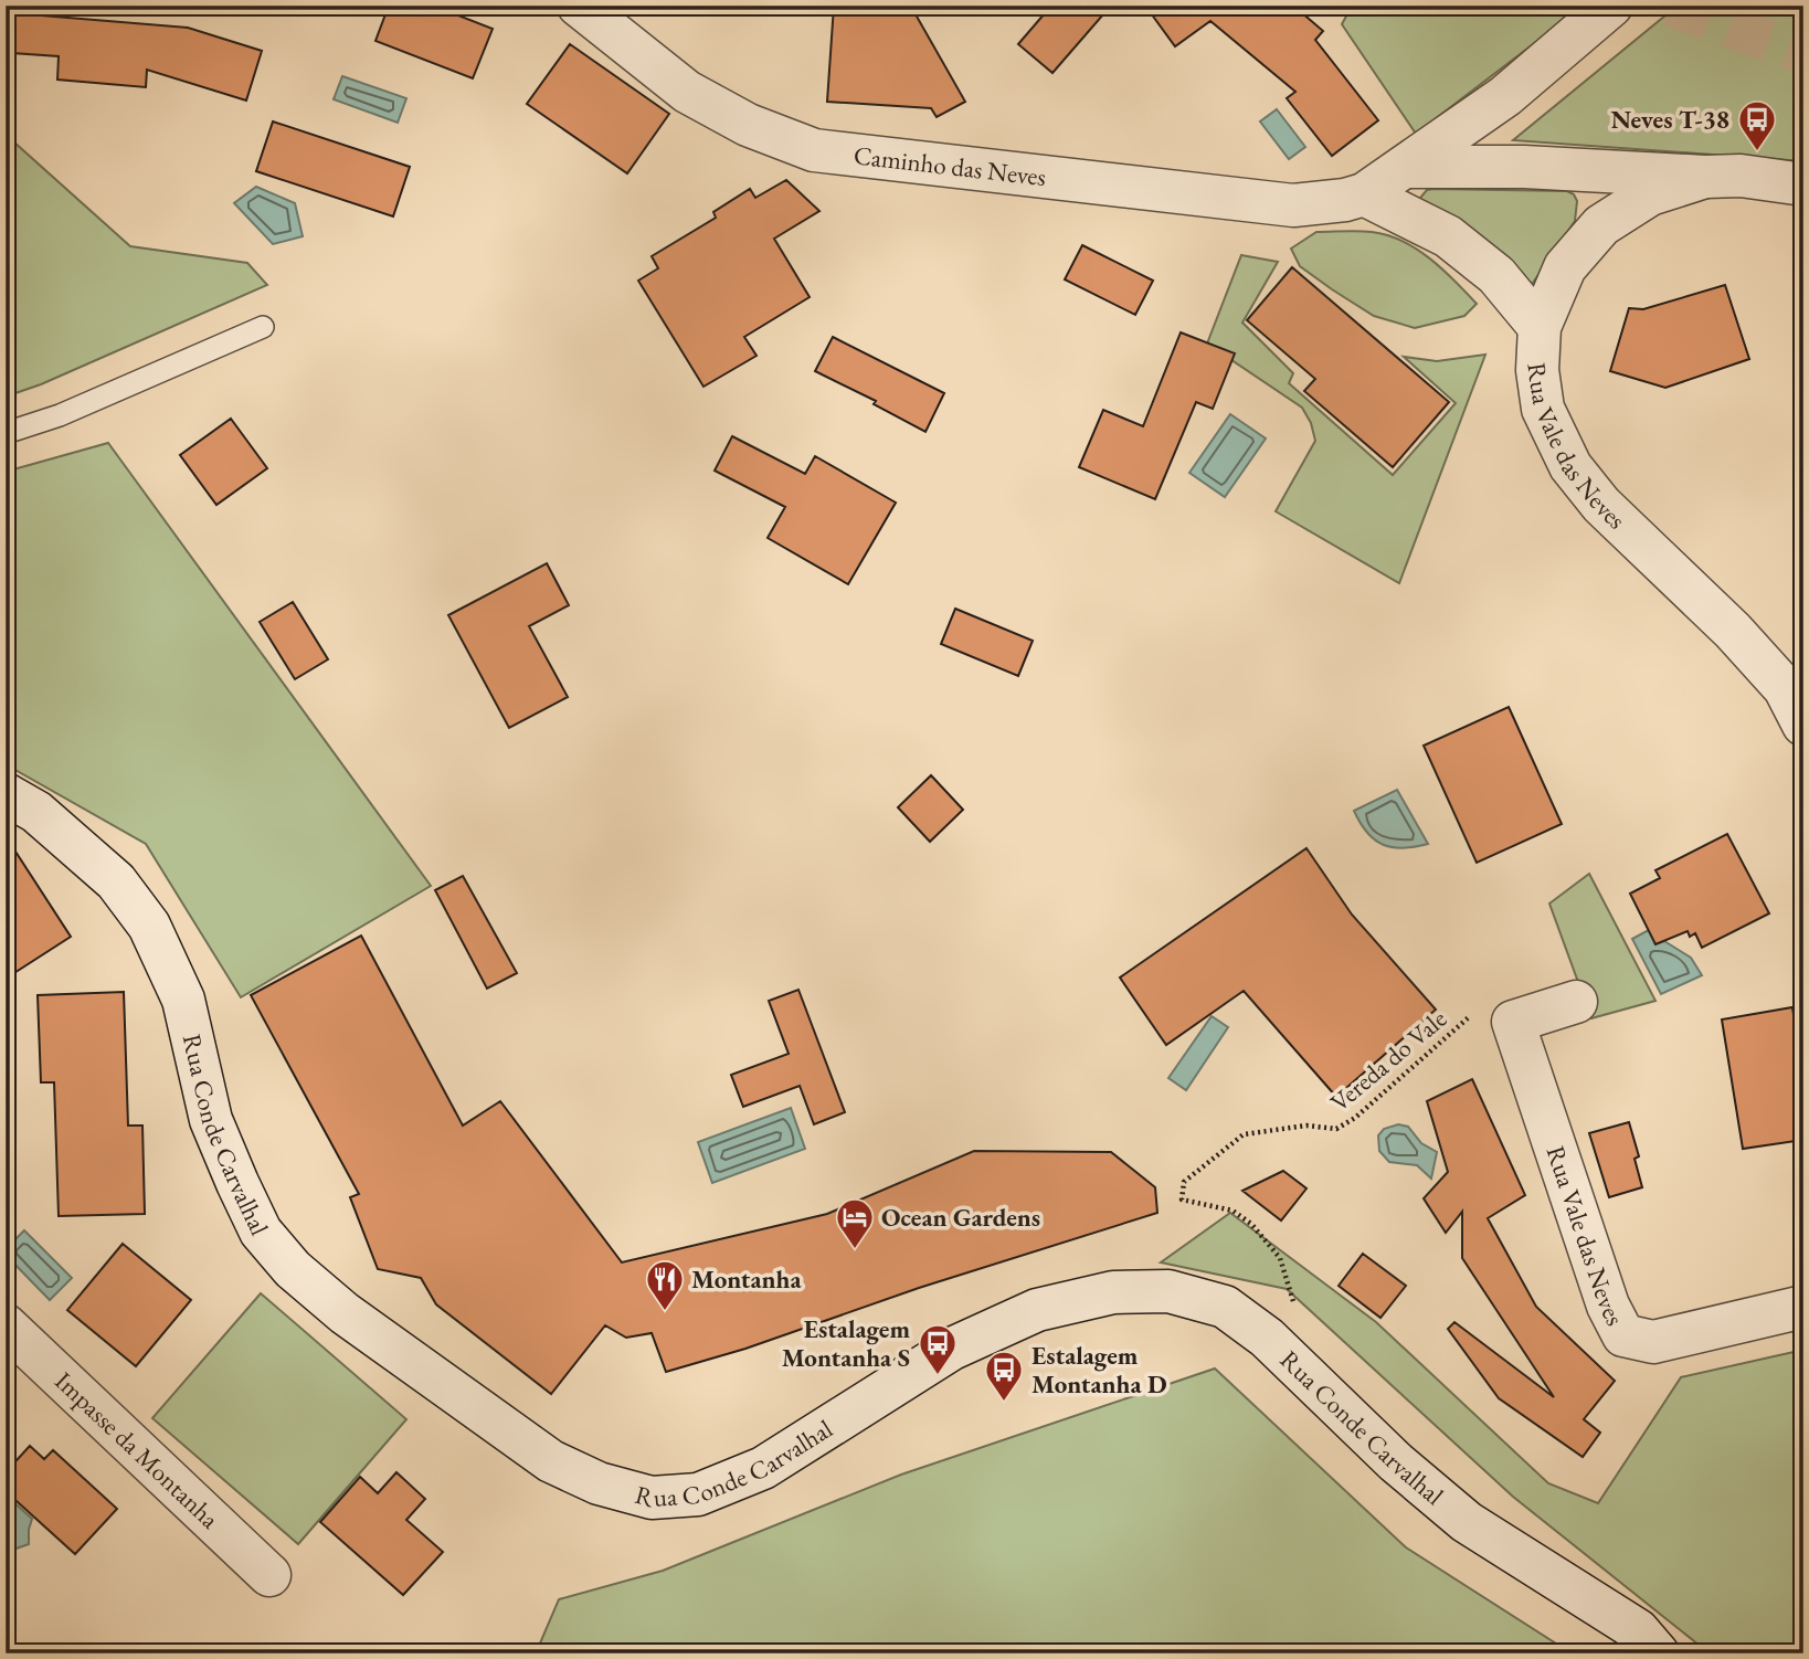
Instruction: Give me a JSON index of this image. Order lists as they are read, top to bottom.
{
  "streets": {
    "street": [
      "Caminho das Neves",
      "Rua Vale das Neves",
      "Rua Conde Carvalhal",
      "Impasse da Montanha"
    ],
    "path": ["Vereda do Vale"]
  },
  "crossings": [
    ["Caminho das Neves", "Rua Vale das Neves"],
    ["Rua Vale das Neves", "Vereda do Vale"]
  ],
  "places": {
    "bus stop": ["Neves T-38", "Estalagem Montanha S", "Estalagem Montanha D"],
    "hotel": ["Ocean Gardens"],
    "restaurant": ["Montanha"]
  }
}
